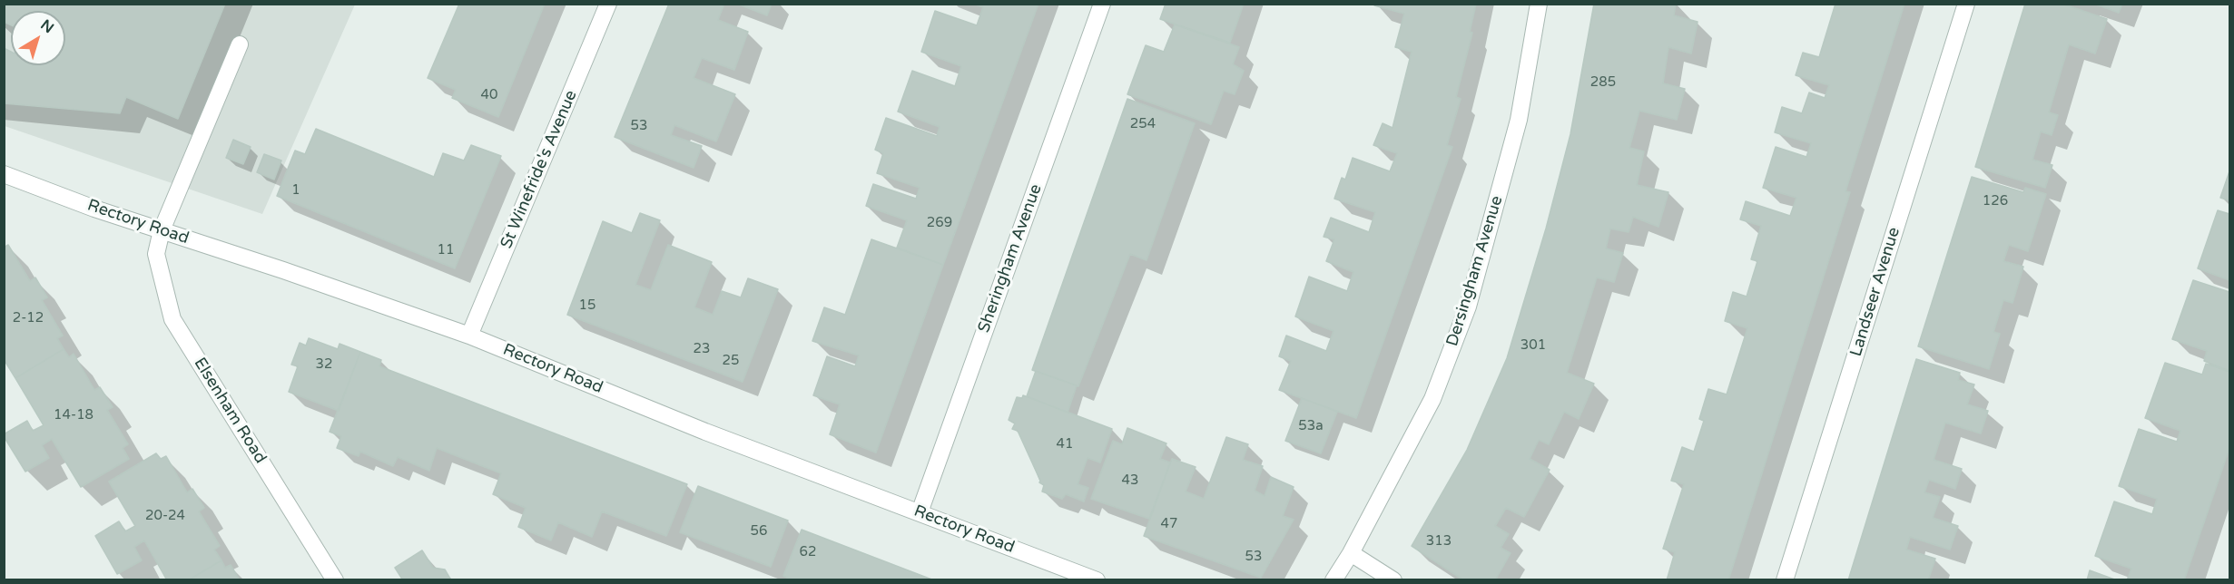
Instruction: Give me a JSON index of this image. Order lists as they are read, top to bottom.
{
  "streets": {
    "street": [
      "St Winefride's Avenue",
      "Rectory Road",
      "Sheringham Avenue",
      "Dersingham Avenue",
      "Landseer Avenue",
      "Elsenham Road"
    ]
  },
  "crossings": [
    ["St Winefride's Avenue", "Rectory Road"],
    ["Rectory Road", "Sheringham Avenue"],
    ["Rectory Road", "Elsenham Road"]
  ],
  "house_numbers": [
    "285",
    "40",
    "254",
    "53",
    "1",
    "126",
    "269",
    "11",
    "15",
    "2-12",
    "301",
    "23",
    "25",
    "32",
    "14-18",
    "53a",
    "41",
    "43",
    "20-24",
    "47",
    "56",
    "313",
    "62",
    "53"
  ],
  "north": "top right"
}
